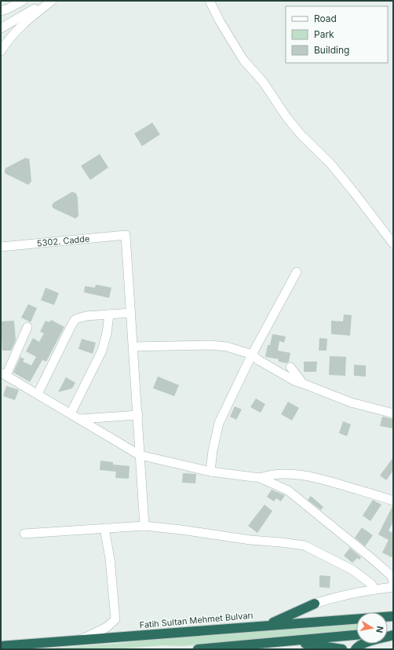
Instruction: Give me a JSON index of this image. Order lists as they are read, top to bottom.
{
  "streets": {
    "highway": ["Fatih Sultan Mehmet Bulvarı"],
    "street": ["5302. Cadde"]
  },
  "legend": ["Road", "Park", "Building"],
  "north": "right"
}
